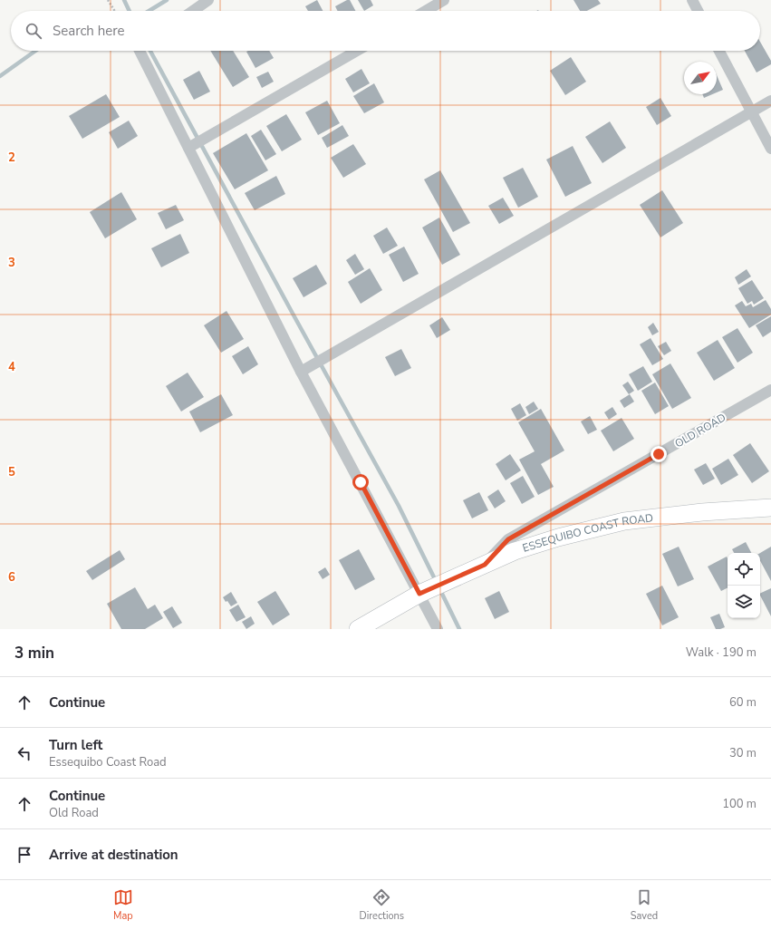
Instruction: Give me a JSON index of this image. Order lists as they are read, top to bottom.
{
  "streets": {
    "main road": ["ESSEQUIBO COAST ROAD"],
    "street": ["OLD ROAD"]
  },
  "crossings": [
    ["OLD ROAD", "ESSEQUIBO COAST ROAD"]
  ],
  "north": "top right",
  "page": {
    "search": "Search here",
    "heading": ["3 min", "Walk · 190 m"],
    "list": [
      ["Continue", "60 m"],
      ["Turn left", "Essequibo Coast Road", "30 m"],
      ["Continue", "Old Road", "100 m"],
      "Arrive at destination"
    ],
    "nav": ["Map", "Directions", "Saved"]
  },
  "grid": {
    "rows": [
      "2",
      "3",
      "4",
      "5",
      "6"
    ]
  }
}
